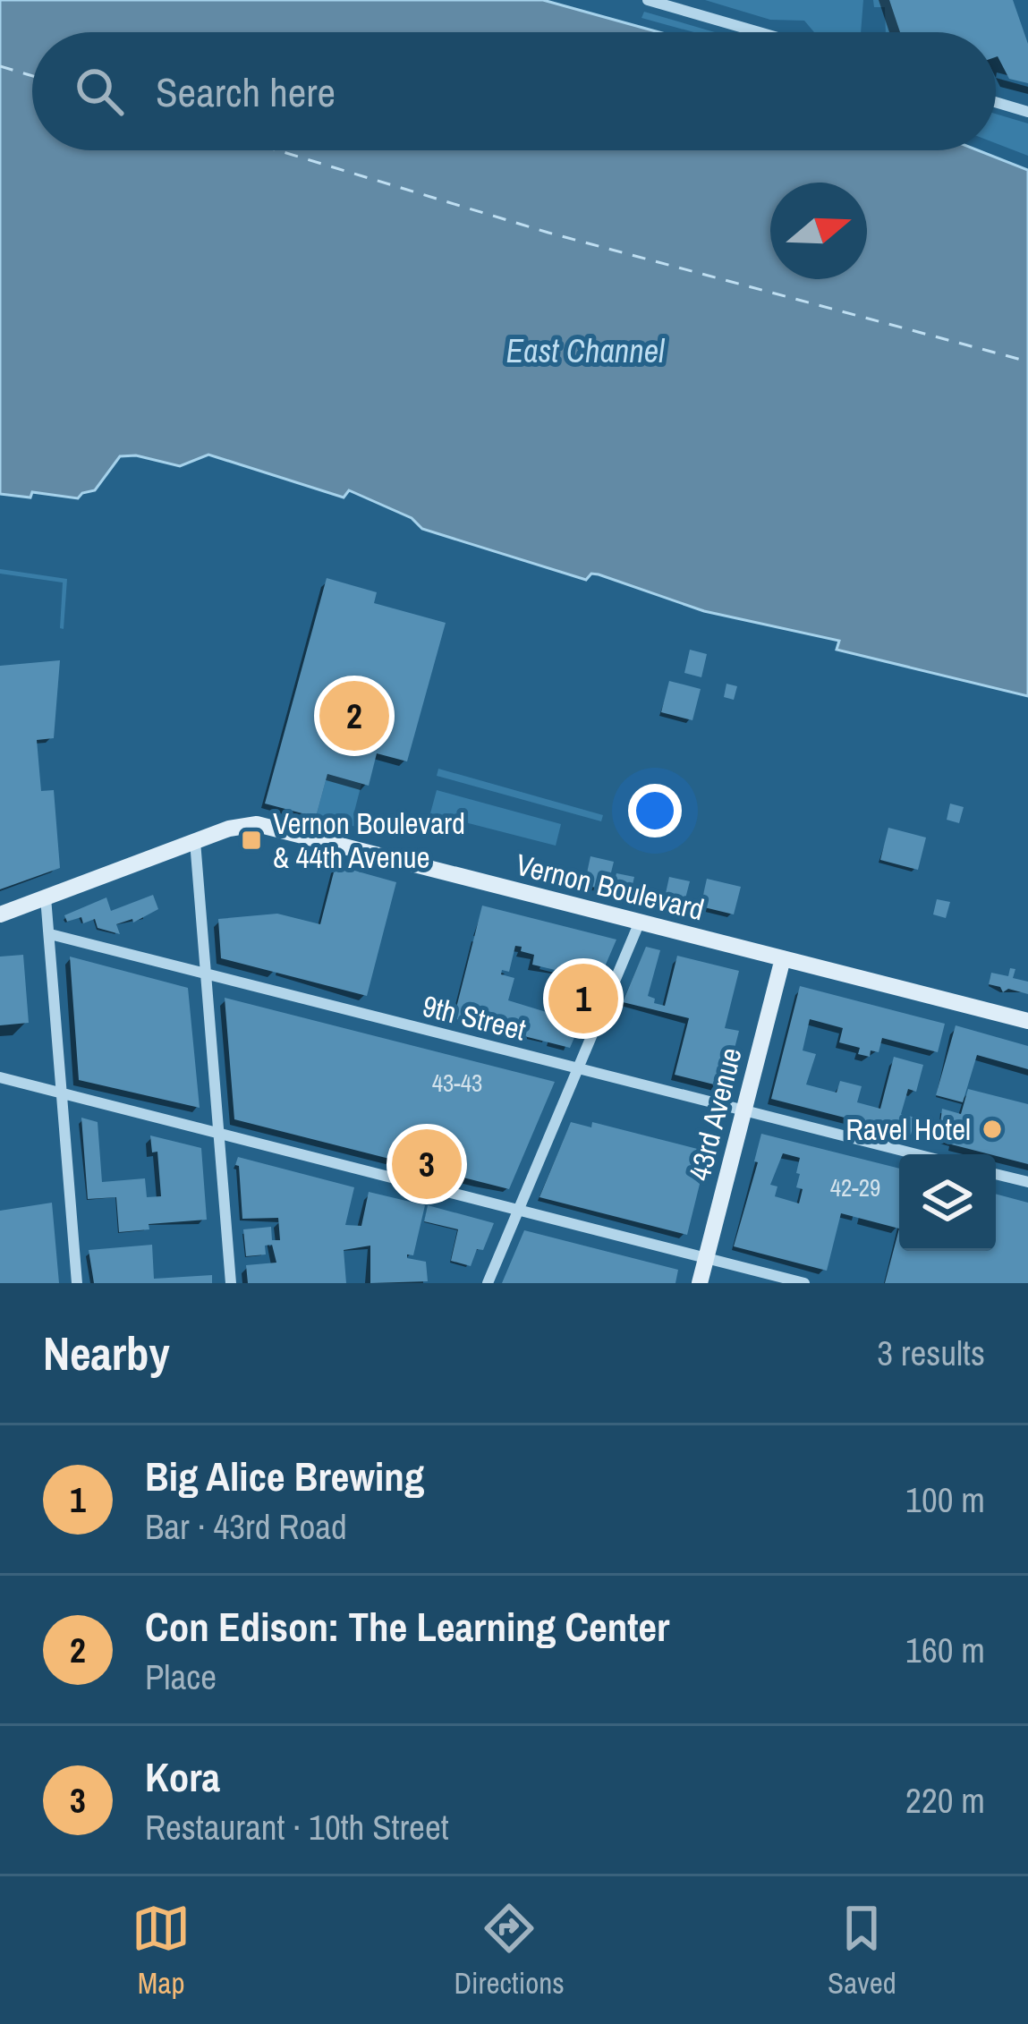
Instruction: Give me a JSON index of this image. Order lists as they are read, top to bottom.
{
  "streets": {
    "main road": ["Vernon Boulevard", "43rd Avenue"],
    "street": ["9th Street"]
  },
  "crossings": [
    ["Vernon Boulevard", "43rd Avenue"],
    ["9th Street", "43rd Avenue"]
  ],
  "water": ["East Channel"],
  "places": {
    "transit": ["Vernon Boulevard & 44th Avenue"],
    "other": ["Ravel Hotel"]
  },
  "house_numbers": ["43-43", "42-29"],
  "north": "right",
  "page": {
    "search": "Search here",
    "pins": ["2", "1", "3"],
    "heading": ["Nearby", "3 results"],
    "list": [
      {
        "mark": "1",
        "name": "Big Alice Brewing",
        "note": "Bar · 43rd Road",
        "value": "100 m"
      },
      {
        "mark": "2",
        "name": "Con Edison: The Learning Center",
        "note": "Place",
        "value": "160 m"
      },
      {
        "mark": "3",
        "name": "Kora",
        "note": "Restaurant · 10th Street",
        "value": "220 m"
      }
    ],
    "nav": ["Map", "Directions", "Saved"]
  }
}
